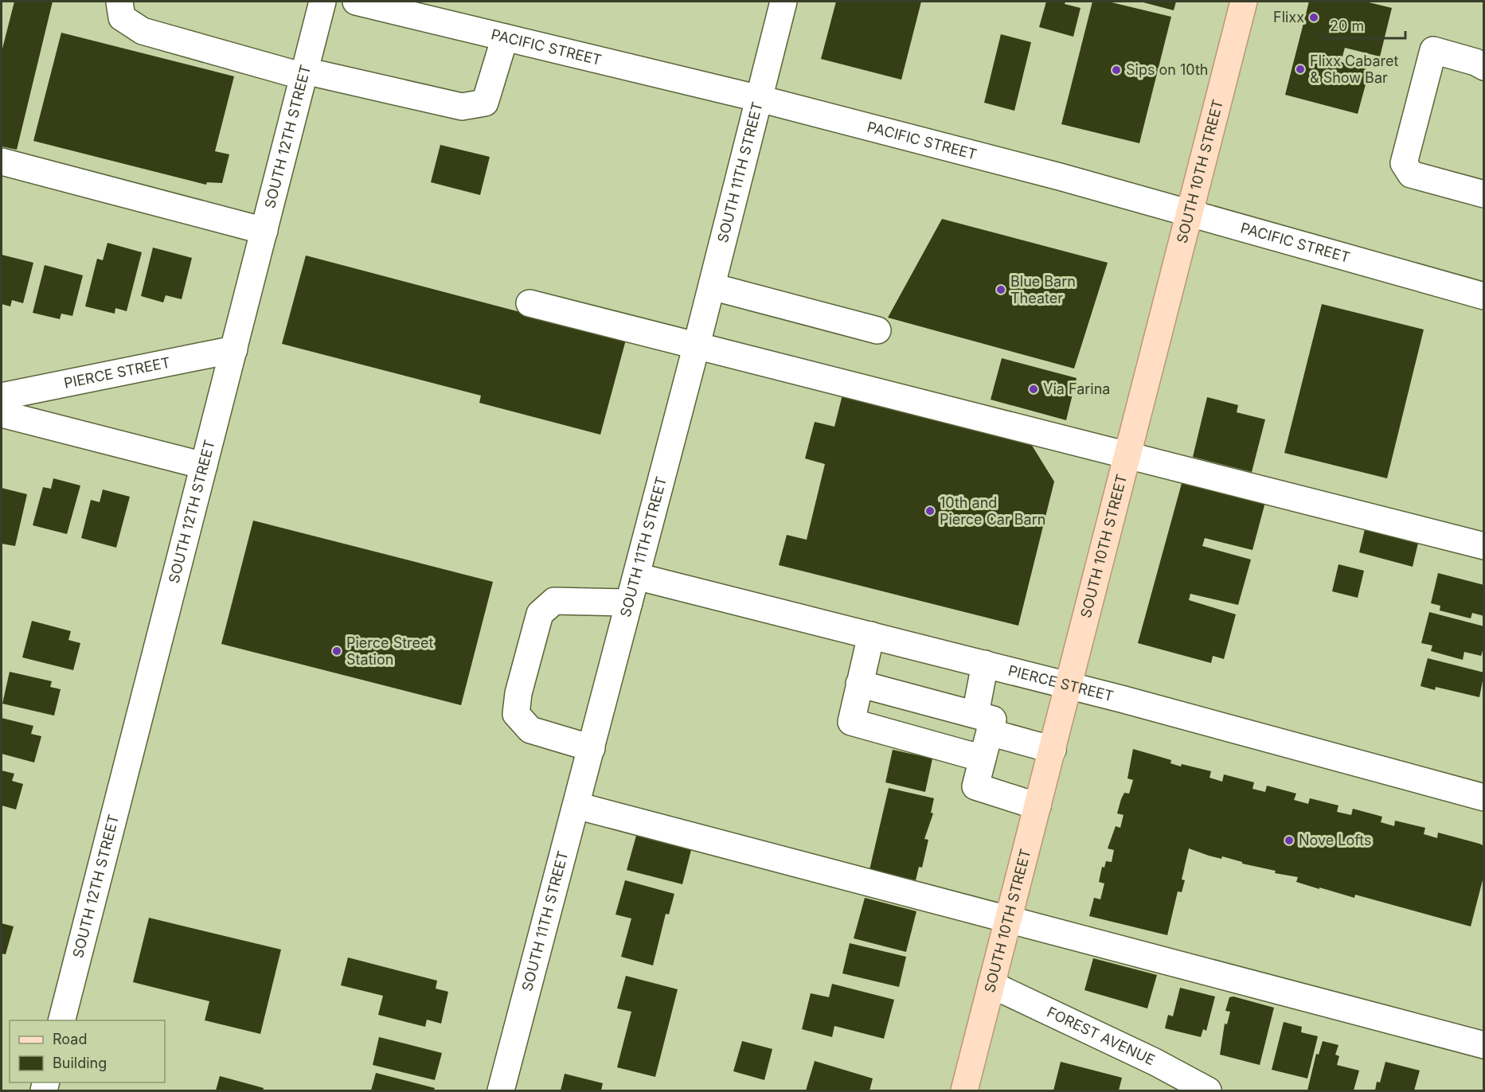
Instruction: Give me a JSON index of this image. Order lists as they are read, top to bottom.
{
  "streets": {
    "main road": ["SOUTH 10TH STREET"],
    "street": [
      "PACIFIC STREET",
      "SOUTH 12TH STREET",
      "SOUTH 11TH STREET",
      "PIERCE STREET",
      "FOREST AVENUE"
    ]
  },
  "crossings": [
    ["PACIFIC STREET", "SOUTH 10TH STREET"],
    ["PACIFIC STREET", "SOUTH 11TH STREET"],
    ["SOUTH 12TH STREET", "PIERCE STREET"],
    ["SOUTH 10TH STREET", "PIERCE STREET"],
    ["SOUTH 10TH STREET", "FOREST AVENUE"],
    ["SOUTH 11TH STREET", "PIERCE STREET"]
  ],
  "places": [
    "Flixx",
    "Flixx Cabaret & Show Bar",
    "Sips on 10th",
    "Blue Barn Theater",
    "Via Farina",
    "10th and Pierce Car Barn",
    "Pierce Street Station",
    "Nove Lofts"
  ],
  "legend": ["Road", "Building"],
  "scale_bar": "20 m"
}
